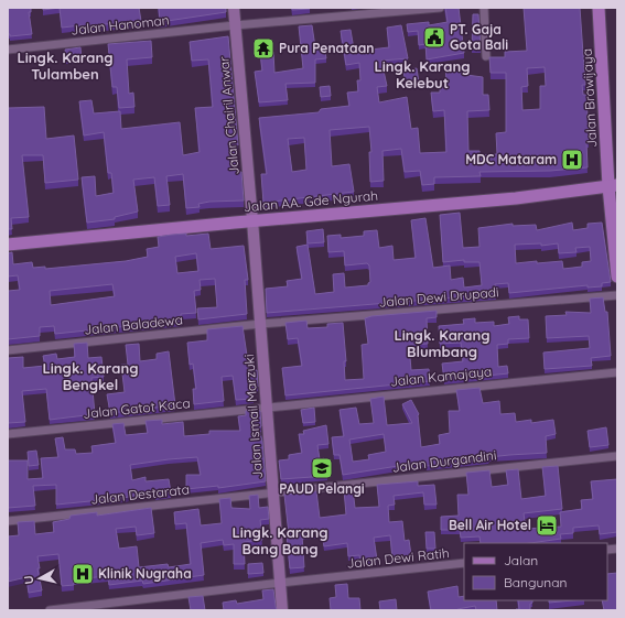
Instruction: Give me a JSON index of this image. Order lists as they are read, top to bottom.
{
  "streets": {
    "main road": ["Jalan Brawijaya", "Jalan AA. Gde Ngurah"],
    "street": [
      "Jalan Hanoman",
      "Jalan Chairil Anwar",
      "Jalan Dewi Drupadi",
      "Jalan Baladewa",
      "Jalan Kamajaya",
      "Jalan Gatot Kaca",
      "Jalan Ismail Marzuki",
      "Jalan Durgandini",
      "Jalan Destarata",
      "Jalan Dewi Ratih"
    ]
  },
  "crossings": [
    ["Jalan Hanoman", "Jalan Chairil Anwar"],
    ["Jalan Brawijaya", "Jalan AA. Gde Ngurah"],
    ["Jalan Chairil Anwar", "Jalan AA. Gde Ngurah"],
    ["Jalan Chairil Anwar", "Jalan Ismail Marzuki"],
    ["Jalan AA. Gde Ngurah", "Jalan Ismail Marzuki"],
    ["Jalan Dewi Drupadi", "Jalan Baladewa"],
    ["Jalan Dewi Drupadi", "Jalan Ismail Marzuki"],
    ["Jalan Baladewa", "Jalan Ismail Marzuki"],
    ["Jalan Kamajaya", "Jalan Gatot Kaca"],
    ["Jalan Kamajaya", "Jalan Ismail Marzuki"],
    ["Jalan Gatot Kaca", "Jalan Ismail Marzuki"],
    ["Jalan Ismail Marzuki", "Jalan Durgandini"],
    ["Jalan Ismail Marzuki", "Jalan Destarata"],
    ["Jalan Ismail Marzuki", "Jalan Dewi Ratih"],
    ["Jalan Durgandini", "Jalan Destarata"]
  ],
  "districts": [
    "Lingk. Karang Tulamben",
    "Lingk. Karang Kelebut",
    "Lingk. Karang Blumbang",
    "Lingk. Karang Bengkel",
    "Lingk. Karang Bang Bang"
  ],
  "places": {
    "public building": ["PT. Gaja Gota Bali"],
    "temple": ["Pura Penataan"],
    "hospital": ["MDC Mataram", "Klinik Nugraha"],
    "school or university": ["PAUD Pelangi"],
    "hotel": ["Bell Air Hotel"]
  },
  "legend": ["Jalan", "Bangunan"],
  "north": "left"
}
